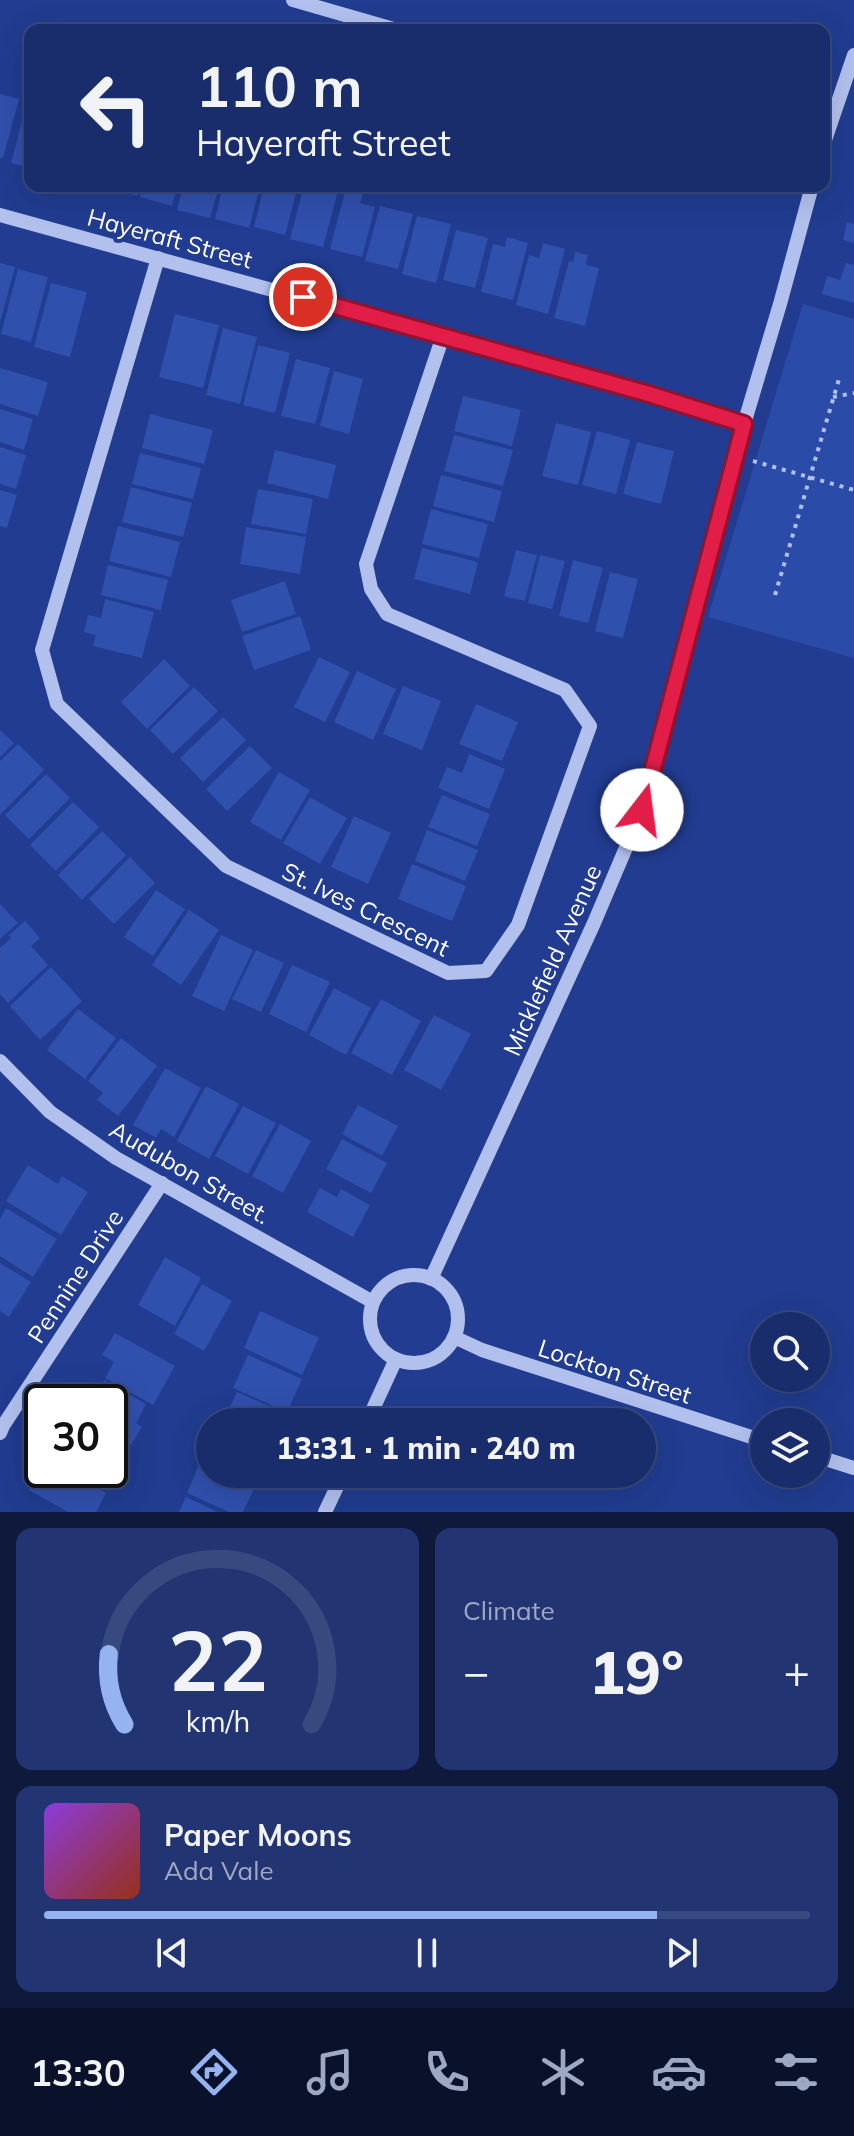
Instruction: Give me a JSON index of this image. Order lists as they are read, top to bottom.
{
  "streets": {
    "street": [
      "Hayeraft Street",
      "St. Ives Crescent",
      "Micklefield Avenue",
      "Audubon Street.",
      "Pennine Drive",
      "Lockton Street"
    ]
  },
  "crossings": [
    ["Hayeraft Street", "St. Ives Crescent"],
    ["Hayeraft Street", "Micklefield Avenue"],
    ["Micklefield Avenue", "Audubon Street."],
    ["Micklefield Avenue", "Lockton Street"],
    ["Audubon Street.", "Pennine Drive"],
    ["Audubon Street.", "Lockton Street"]
  ],
  "page": {
    "turn": ["110 m", "Hayeraft Street"],
    "limit": "30",
    "trip": "13:31 · 1 min · 240 m",
    "tile": "Climate",
    "heat": ["−", "19°", "+"],
    "song": ["Paper Moons", "Ada Vale"],
    "tabs": "13:30",
    "gauge": ["22", "km/h"]
  }
}
